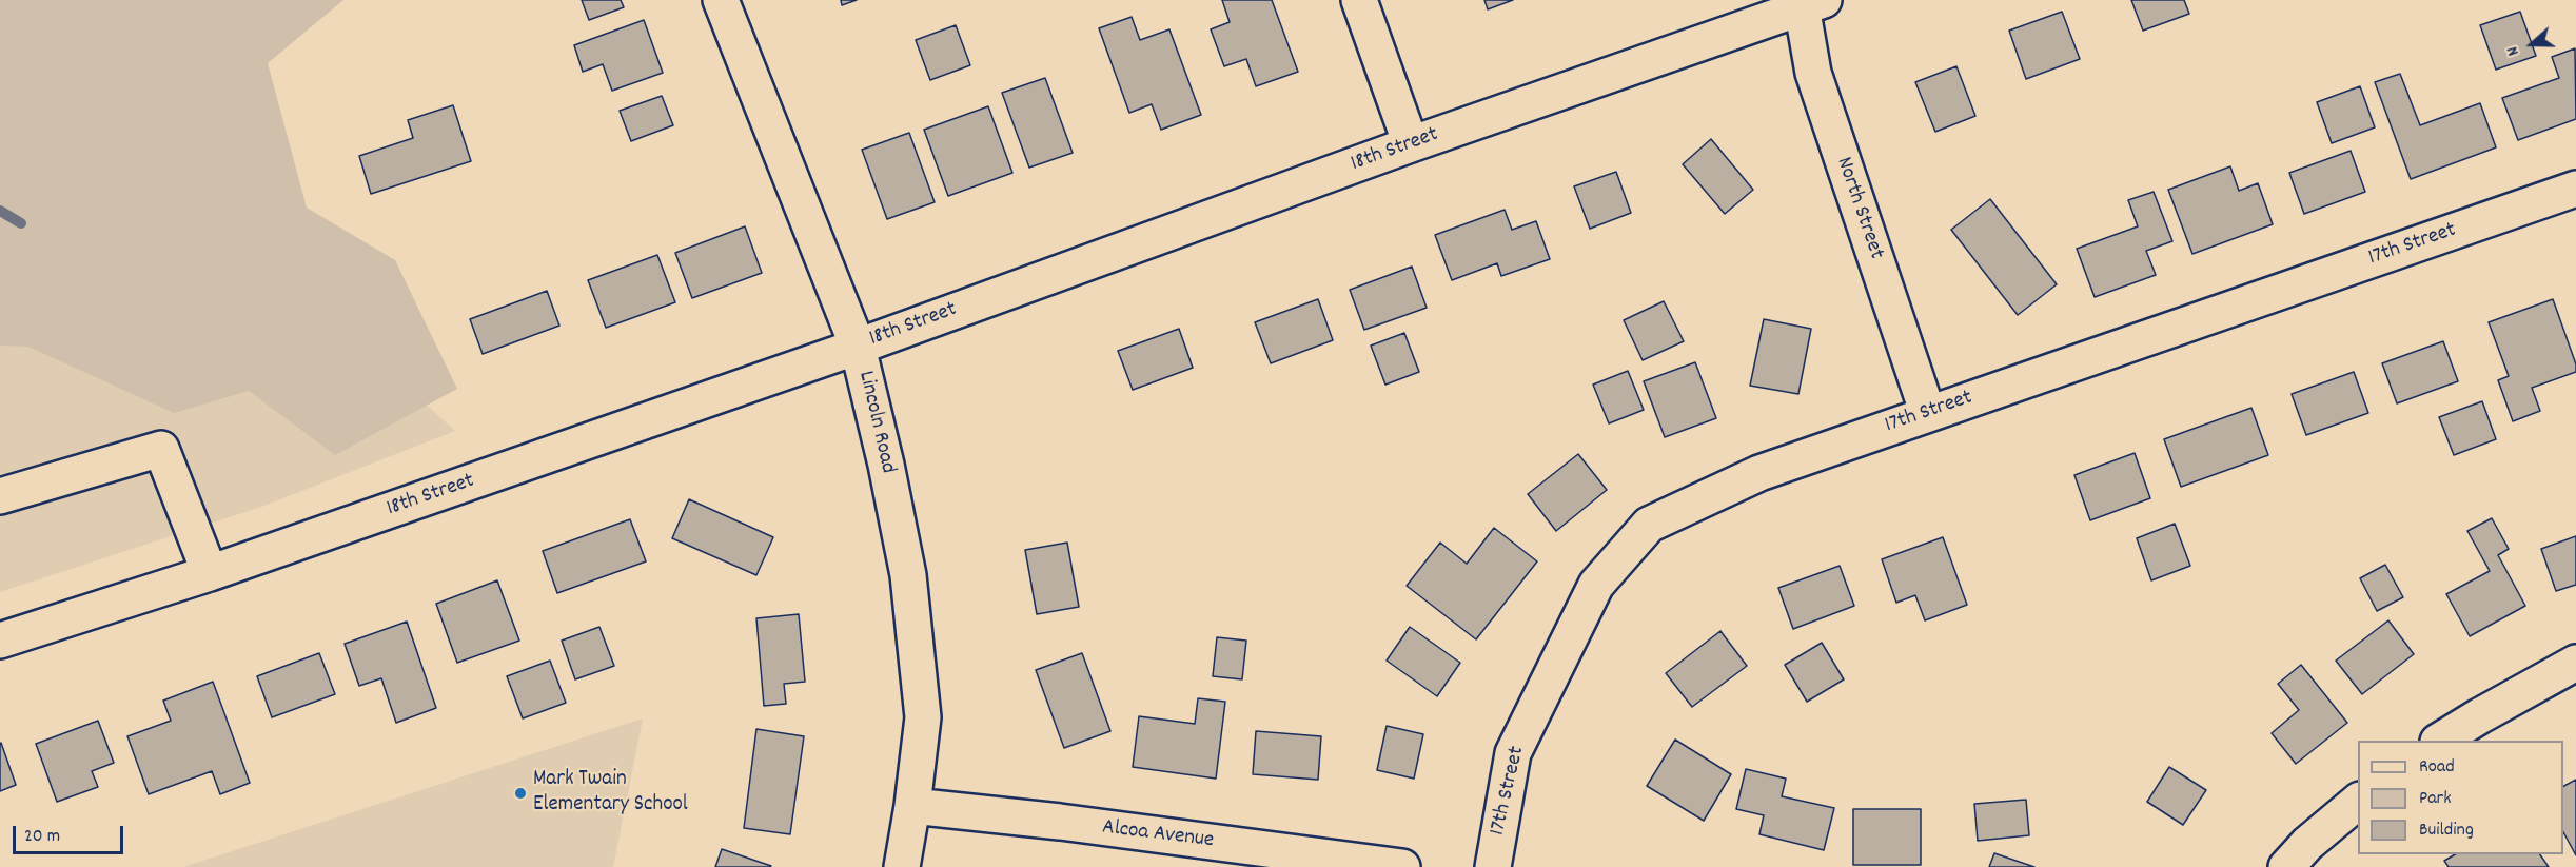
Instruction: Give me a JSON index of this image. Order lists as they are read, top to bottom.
{
  "streets": {
    "street": [
      "18th Street",
      "North Street",
      "17th Street",
      "Lincoln Road",
      "Alcoa Avenue"
    ]
  },
  "crossings": [
    ["18th Street", "North Street"],
    ["18th Street", "Lincoln Road"],
    ["North Street", "17th Street"],
    ["Lincoln Road", "Alcoa Avenue"]
  ],
  "places": ["Mark Twain Elementary School"],
  "legend": ["Road", "Park", "Building"],
  "scale_bar": "20 m",
  "north": "left"
}
